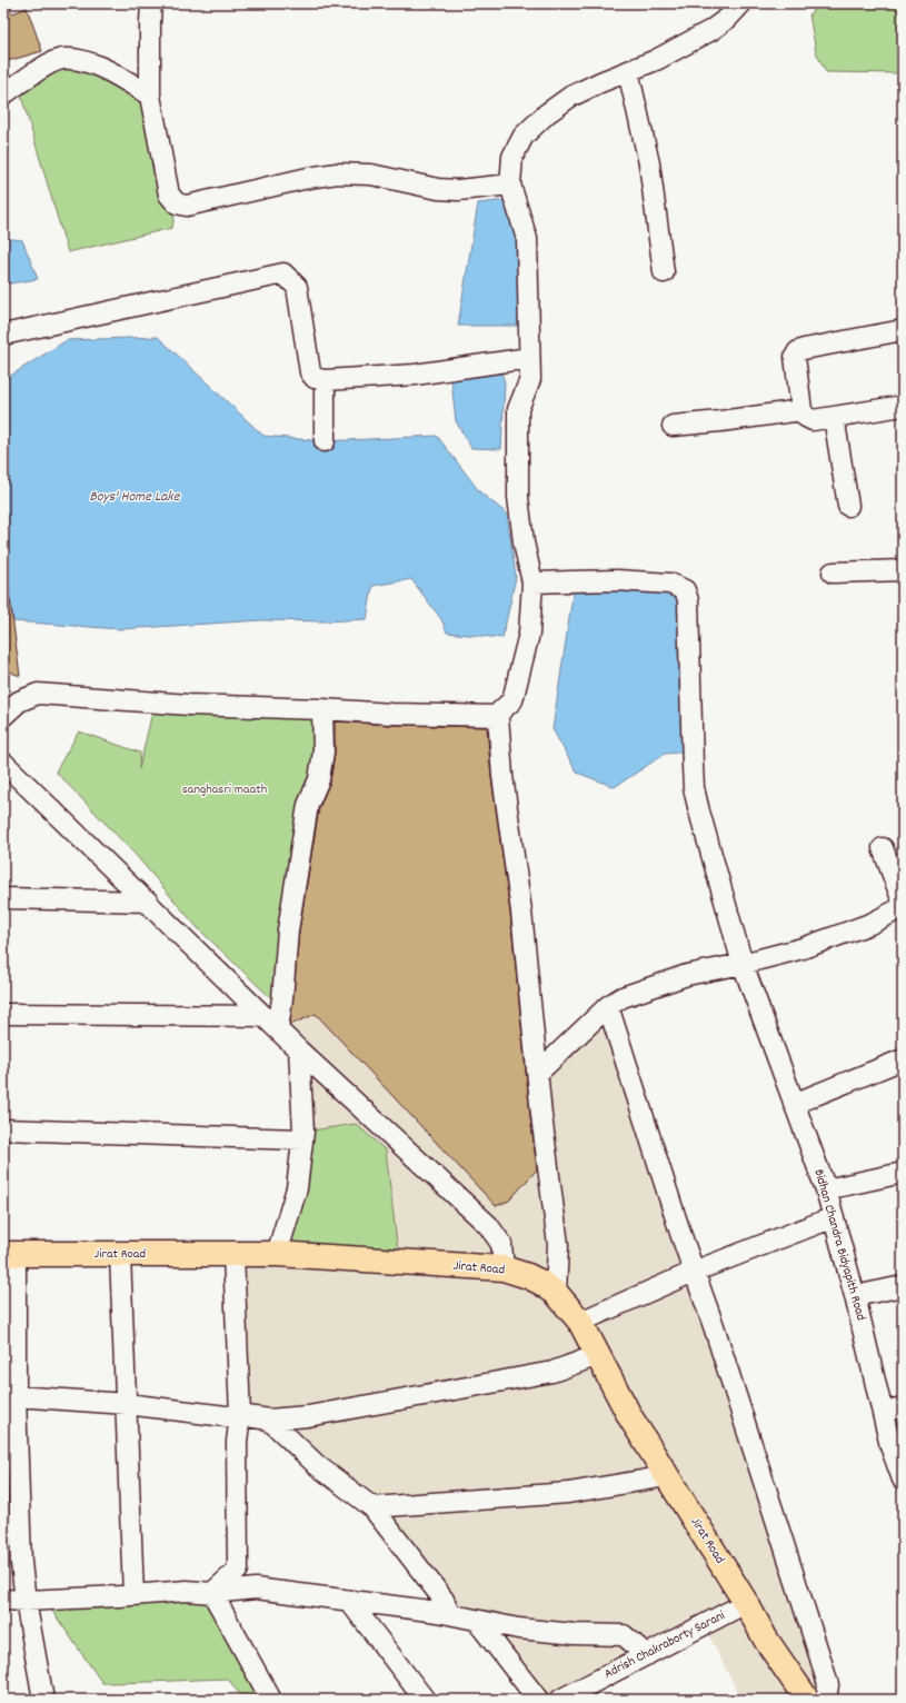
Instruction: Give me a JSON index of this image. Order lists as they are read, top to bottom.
{
  "streets": {
    "main road": ["Jirat Road"],
    "street": ["Bidhan Chandra Bidyapith Road", "Adrish Chakraborty Sarani"]
  },
  "crossings": [
    ["Jirat Road", "Adrish Chakraborty Sarani"]
  ],
  "water": ["Boys' Home Lake"],
  "parks": ["sanghasri maath"]
}
